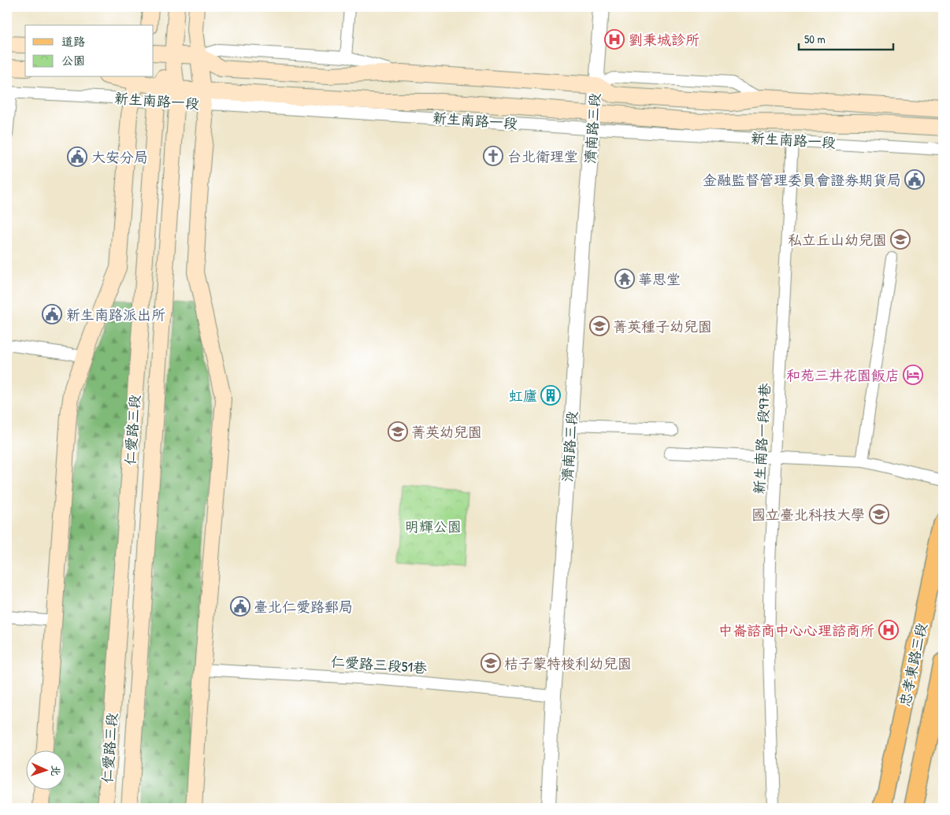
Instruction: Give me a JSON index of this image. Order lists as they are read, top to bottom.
{
  "streets": {
    "main road": ["新生南路一段", "仁愛路三段", "忠孝東路三段"],
    "street": ["濟南路三段", "新生南路一段97巷", "仁愛路三段51巷"]
  },
  "crossings": [
    ["新生南路一段", "濟南路三段"],
    ["新生南路一段", "仁愛路三段"],
    ["新生南路一段", "新生南路一段97巷"],
    ["濟南路三段", "仁愛路三段51巷"]
  ],
  "parks": ["明輝公園"],
  "places": {
    "hospital": ["劉秉城診所", "中崙諮商中心心理諮商所"],
    "church": ["台北衛理堂"],
    "public building": [
      "大安分局",
      "金融監督管理委員會證券期貨局",
      "新生南路派出所",
      "臺北仁愛路郵局"
    ],
    "school or university": [
      "私立丘山幼兒園",
      "菁英種子幼兒園",
      "菁英幼兒園",
      "國立臺北科技大學",
      "桔子蒙特梭利幼兒園"
    ],
    "temple": ["華思堂"],
    "hotel": ["和苑三井花園飯店"],
    "building": ["虹廬"]
  },
  "legend": ["道路", "公園"],
  "scale_bar": "50 m",
  "north": "right"
}
